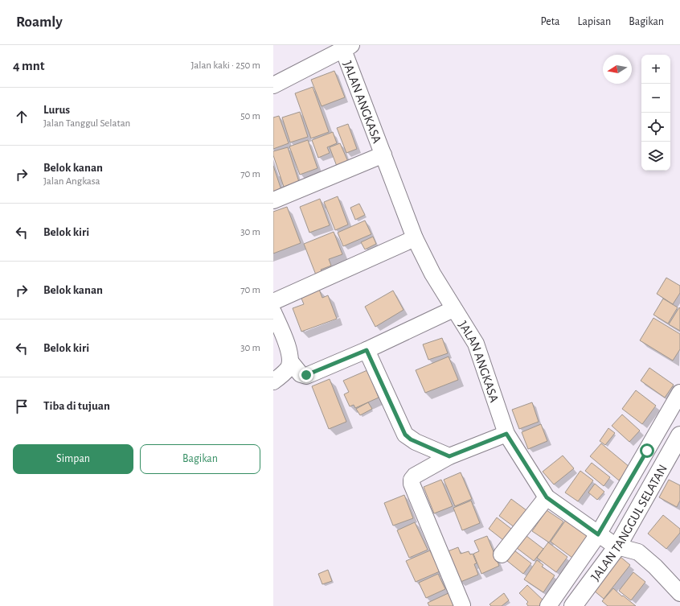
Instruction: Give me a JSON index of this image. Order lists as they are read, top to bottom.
{
  "streets": {
    "street": ["JALAN ANGKASA", "JALAN TANGGUL SELATAN"]
  },
  "crossings": [
    ["JALAN ANGKASA", "JALAN TANGGUL SELATAN"]
  ],
  "north": "left",
  "page": {
    "header": "Roamly",
    "nav": ["Peta", "Lapisan", "Bagikan"],
    "heading": ["4 mnt", "Jalan kaki · 250 m"],
    "map_buttons": ["+", "−"],
    "list": [
      ["Lurus", "Jalan Tanggul Selatan", "50 m"],
      ["Belok kanan", "Jalan Angkasa", "70 m"],
      ["Belok kiri", "30 m"],
      ["Belok kanan", "70 m"],
      ["Belok kiri", "30 m"],
      "Tiba di tujuan"
    ],
    "buttons": ["Simpan", "Bagikan"]
  }
}
